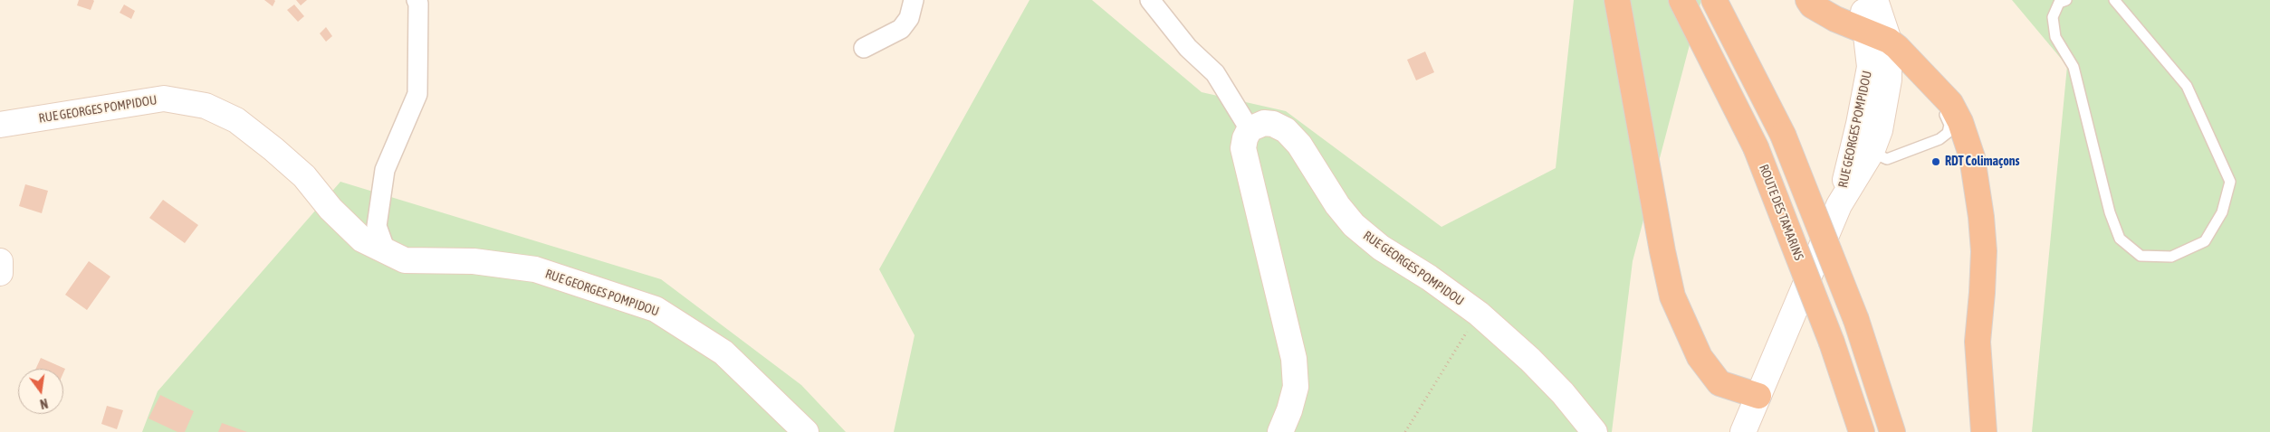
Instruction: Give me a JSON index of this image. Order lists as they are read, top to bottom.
{
  "streets": {
    "highway": ["ROUTE DES TAMARINS"],
    "main road": ["RUE GEORGES POMPIDOU"]
  },
  "places": ["RDT Colimaçons"],
  "north": "bottom"
}
